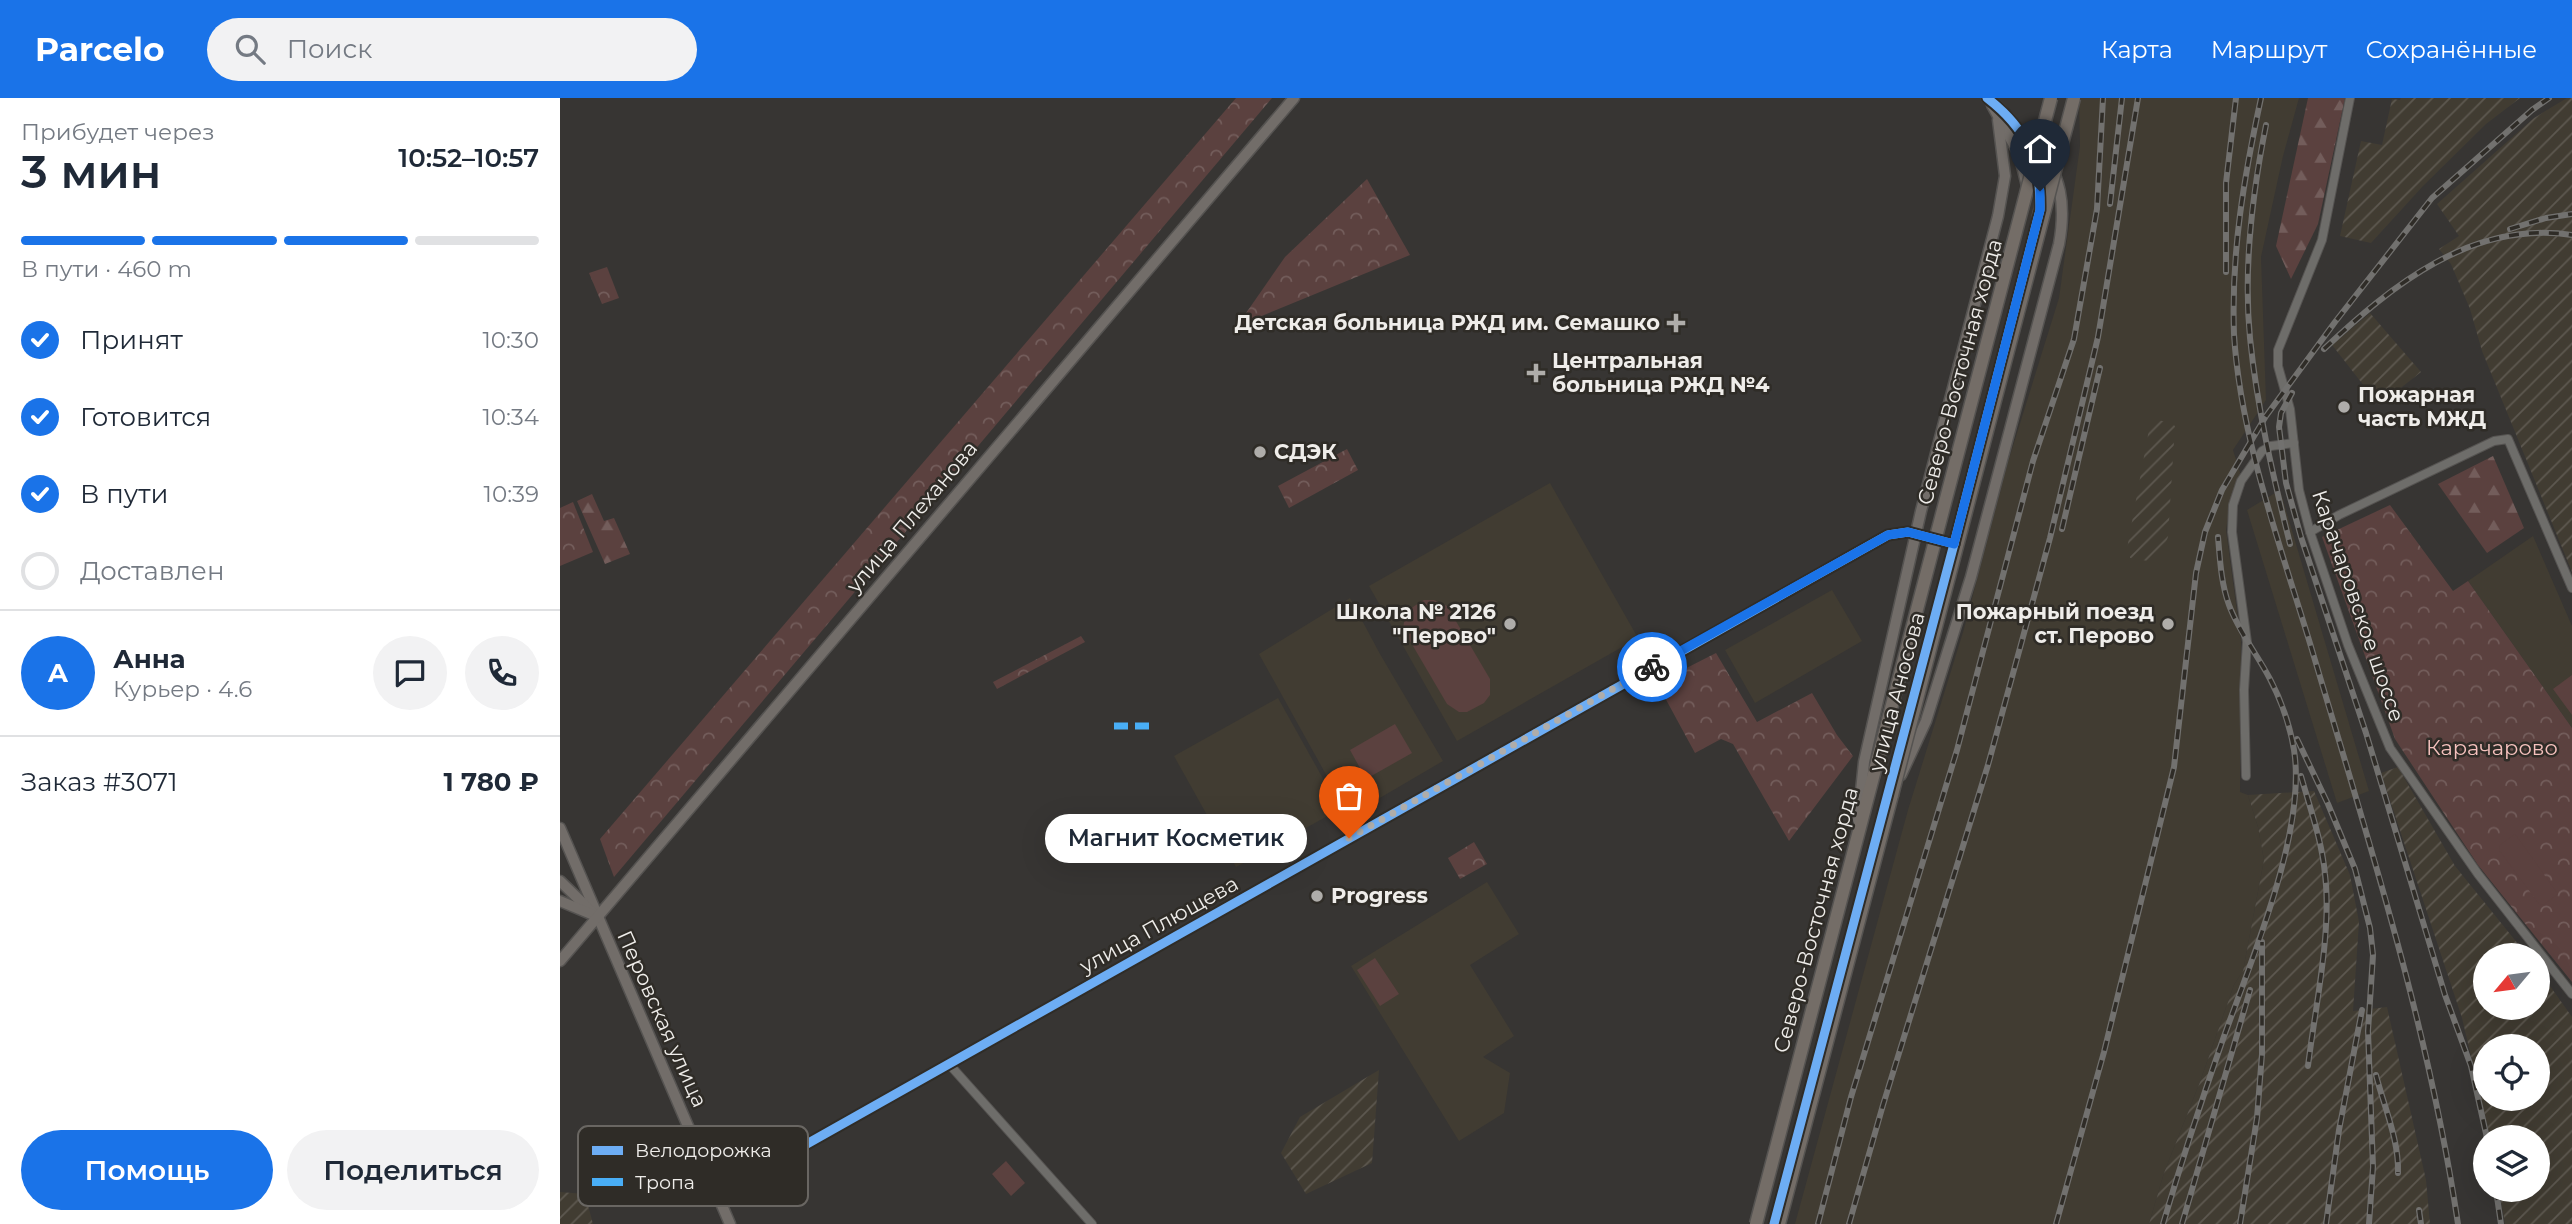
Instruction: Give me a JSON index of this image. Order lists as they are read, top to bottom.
{
  "streets": {
    "main road": ["Северо-Восточная хорда"],
    "street": [
      "улица Плеханова",
      "Карачаровское шоссе",
      "улица Аносова",
      "улица Плющева",
      "Перовская улица"
    ]
  },
  "crossings": [
    ["Северо-Восточная хорда", "улица Аносова"],
    ["улица Плеханова", "Перовская улица"],
    ["улица Аносова", "улица Плющева"]
  ],
  "parks": ["Карачарово"],
  "places": {
    "health": ["Детская больница РЖД им. Семашко", "Центральная больница РЖД №4"],
    "other": [
      "Пожарная часть МЖД",
      "СДЭК",
      "Школа № 2126 \"Перово\"",
      "Пожарный поезд ст. Перово",
      "Магнит Косметик",
      "Progress"
    ]
  },
  "legend": ["Велодорожка", "Тропа"],
  "north": "bottom left",
  "page": {
    "header": "Parcelo",
    "search": "Поиск",
    "nav": ["Карта", "Маршрут", "Сохранённые"],
    "heading": ["3 мин", "Прибудет через", "10:52–10:57"],
    "panel": [
      "Анна",
      "Курьер · 4.6",
      "Заказ #3071",
      "1 780 ₽"
    ],
    "bar": "В пути · 460 m",
    "list": [
      ["Принят", "10:30"],
      ["Готовится", "10:34"],
      ["В пути", "10:39"],
      "Доставлен"
    ],
    "round": "А",
    "bubble": "Магнит Косметик",
    "buttons": ["Помощь", "Поделиться"]
  }
}
